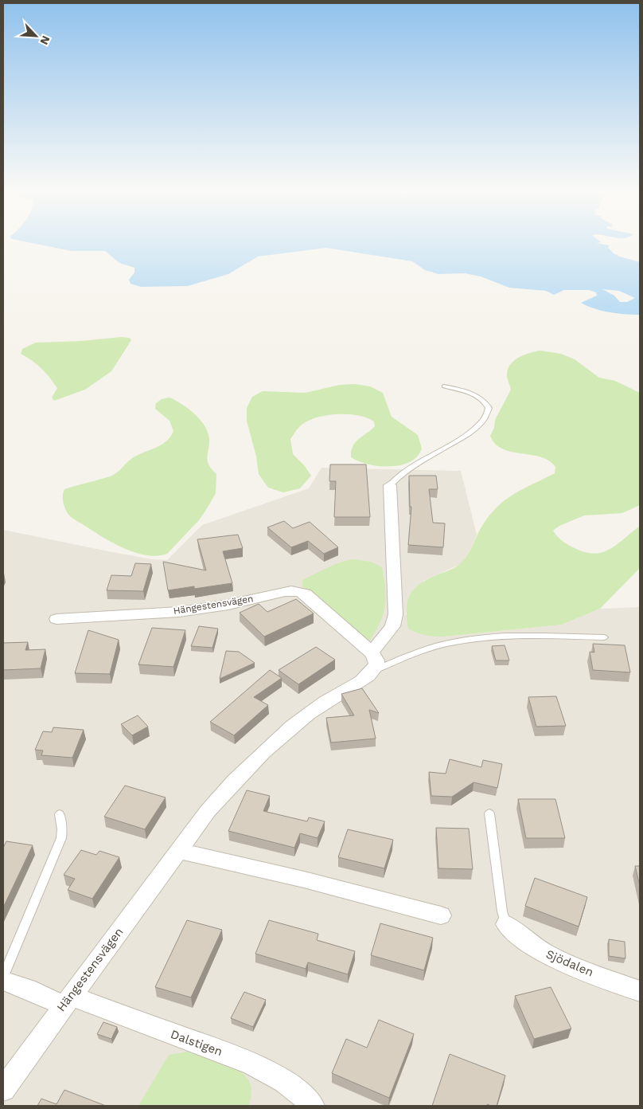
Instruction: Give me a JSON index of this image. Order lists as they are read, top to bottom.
{
  "streets": {
    "street": ["Hängestensvägen", "Sjödalen", "Dalstigen"]
  },
  "crossings": [
    ["Hängestensvägen", "Dalstigen"]
  ],
  "north": "bottom right"
}
